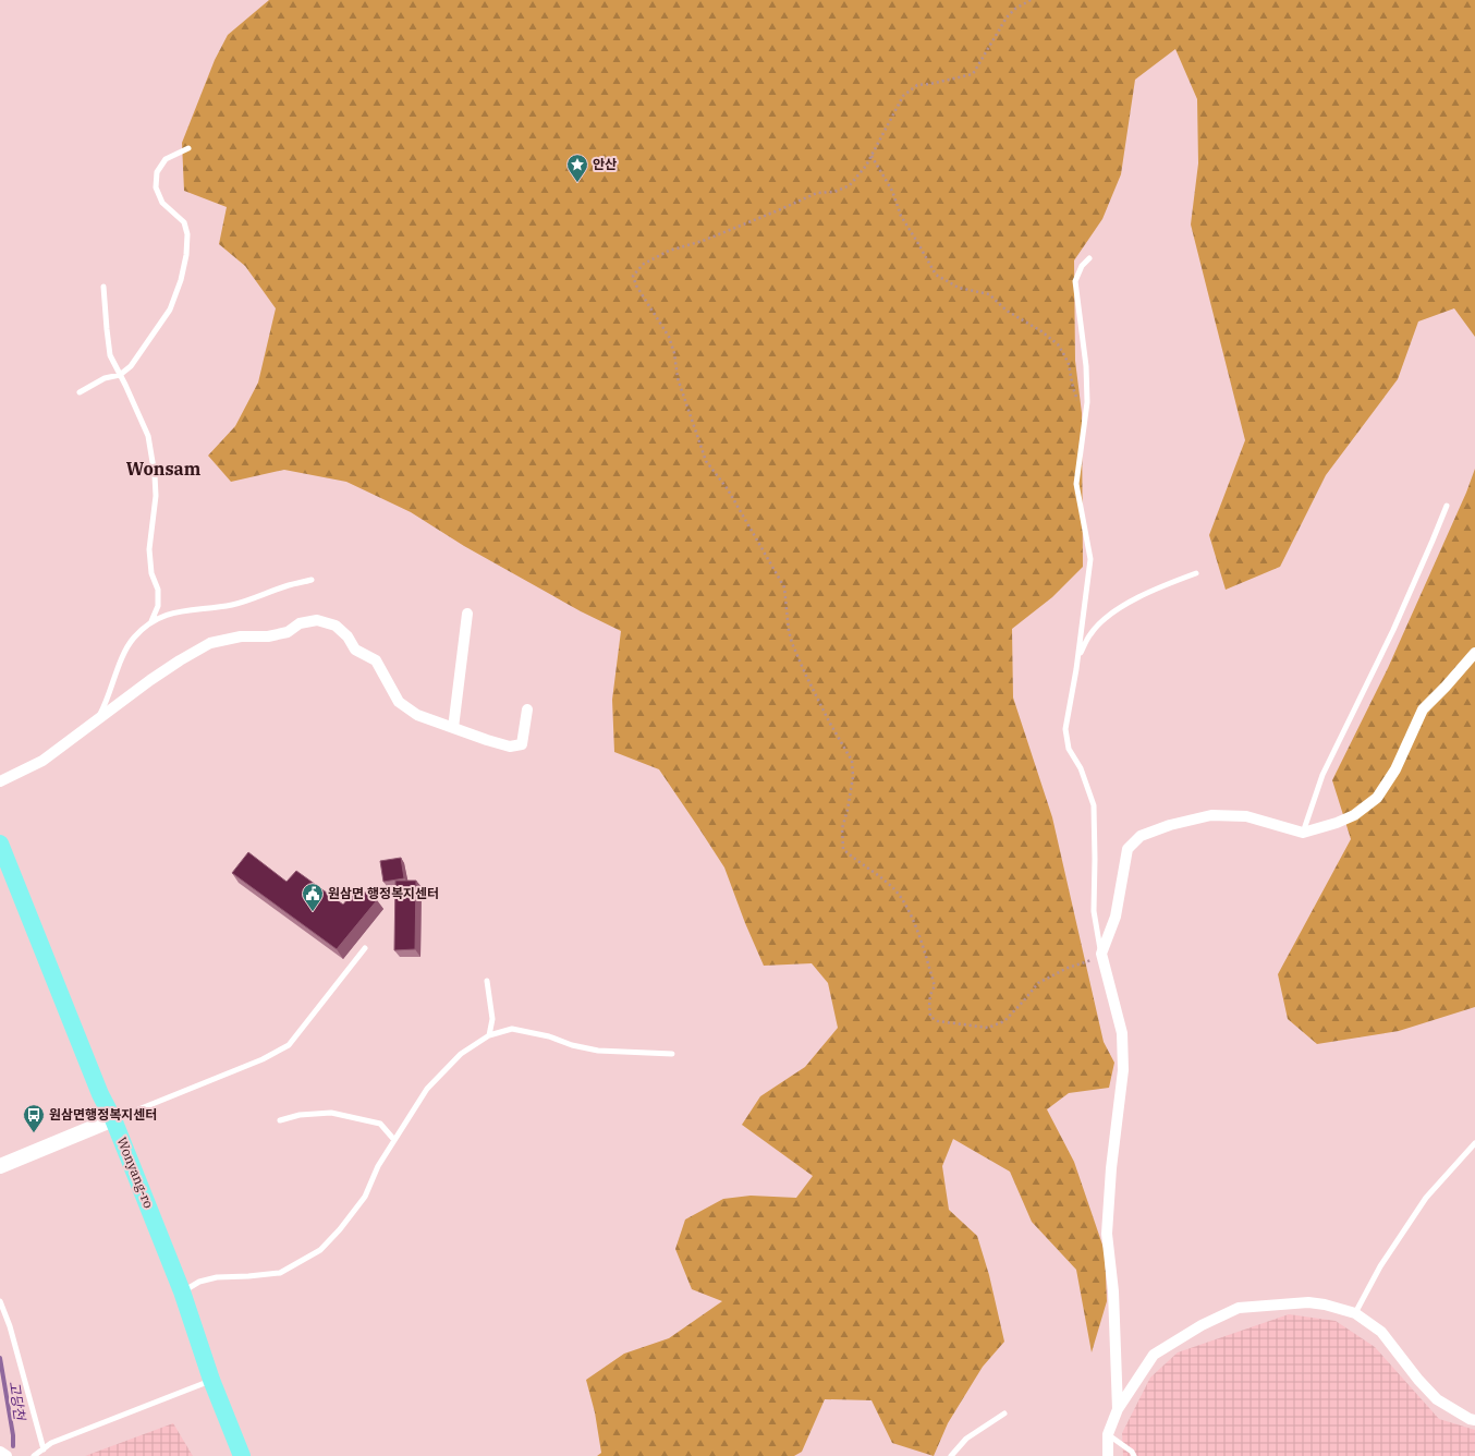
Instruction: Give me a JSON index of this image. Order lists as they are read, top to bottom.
{
  "streets": {
    "main road": ["Wonyang-ro"]
  },
  "districts": ["Wonsam"],
  "water": ["고당천"],
  "places": {
    "place": ["안산"],
    "public building": ["원삼면 행정복지센터"],
    "bus stop": ["원삼면행정복지센터"]
  }
}
